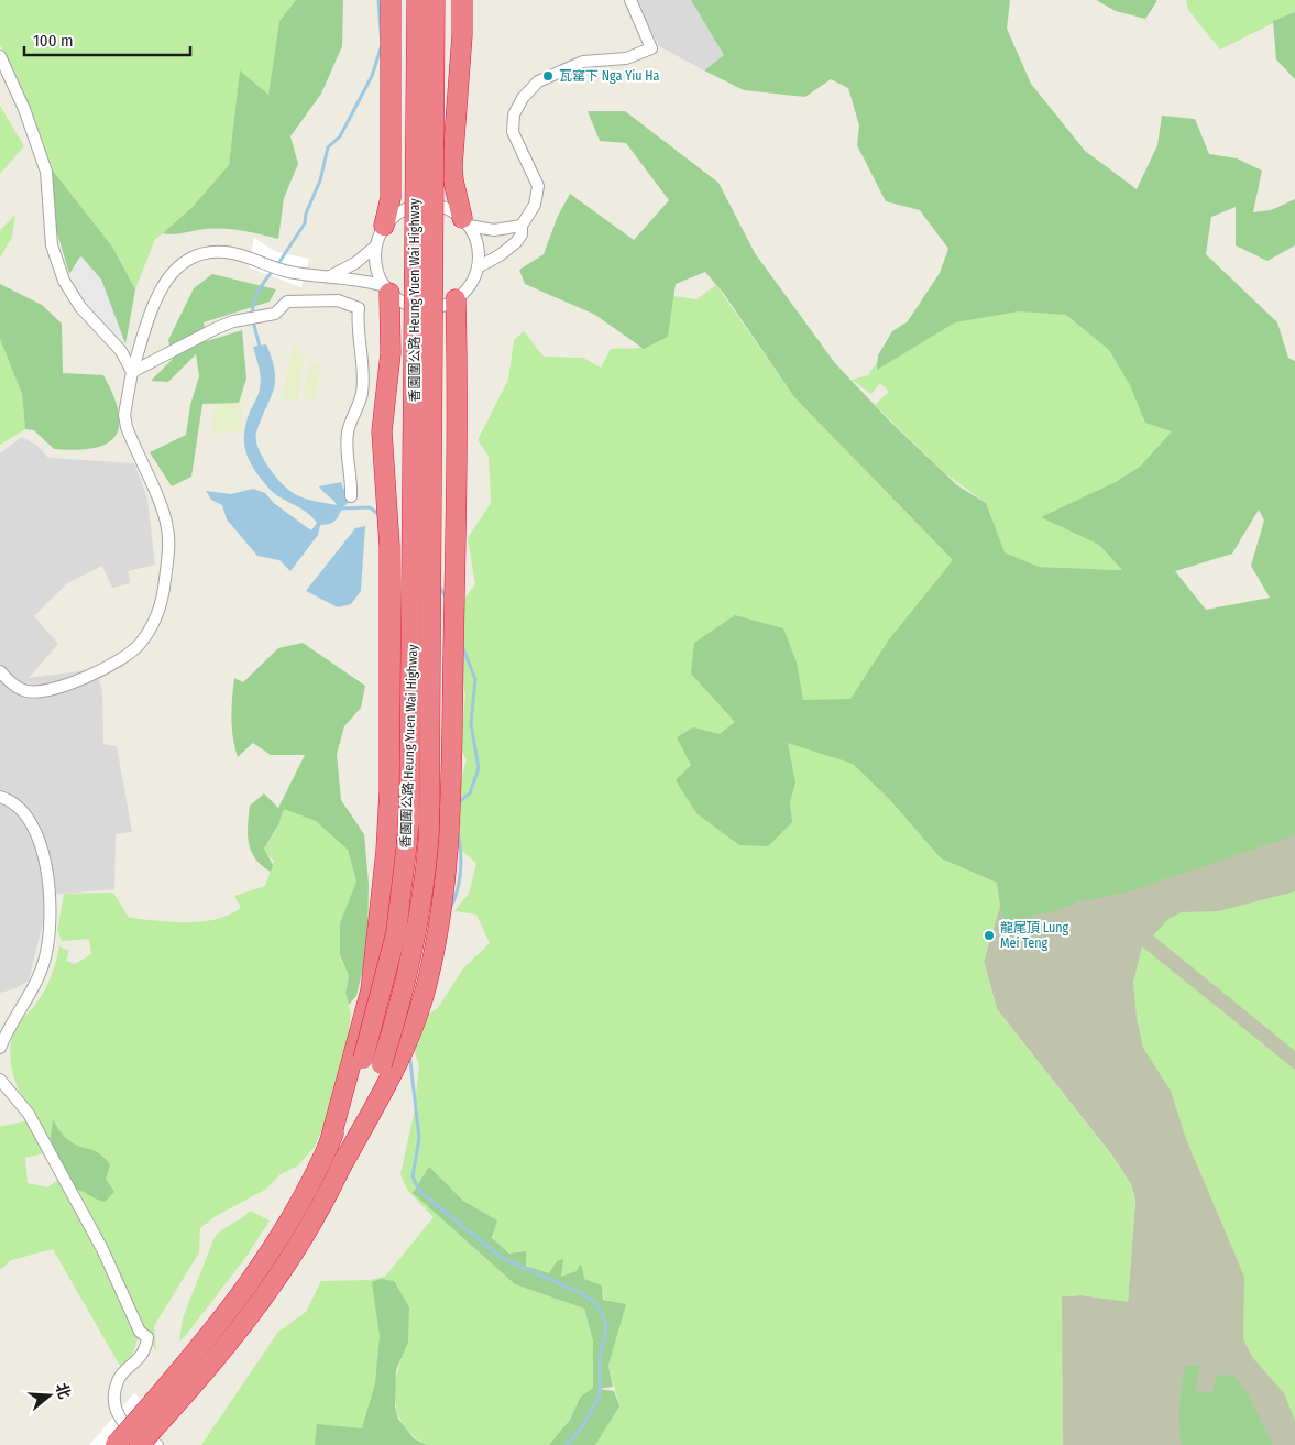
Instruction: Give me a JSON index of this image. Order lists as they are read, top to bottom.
{
  "streets": {
    "highway": ["香園圍公路 Heung Yuen Wai Highway"]
  },
  "places": ["瓦窰下 Nga Yiu Ha", "龍尾頂 Lung Mei Teng"],
  "scale_bar": "100 m",
  "north": "right"
}
